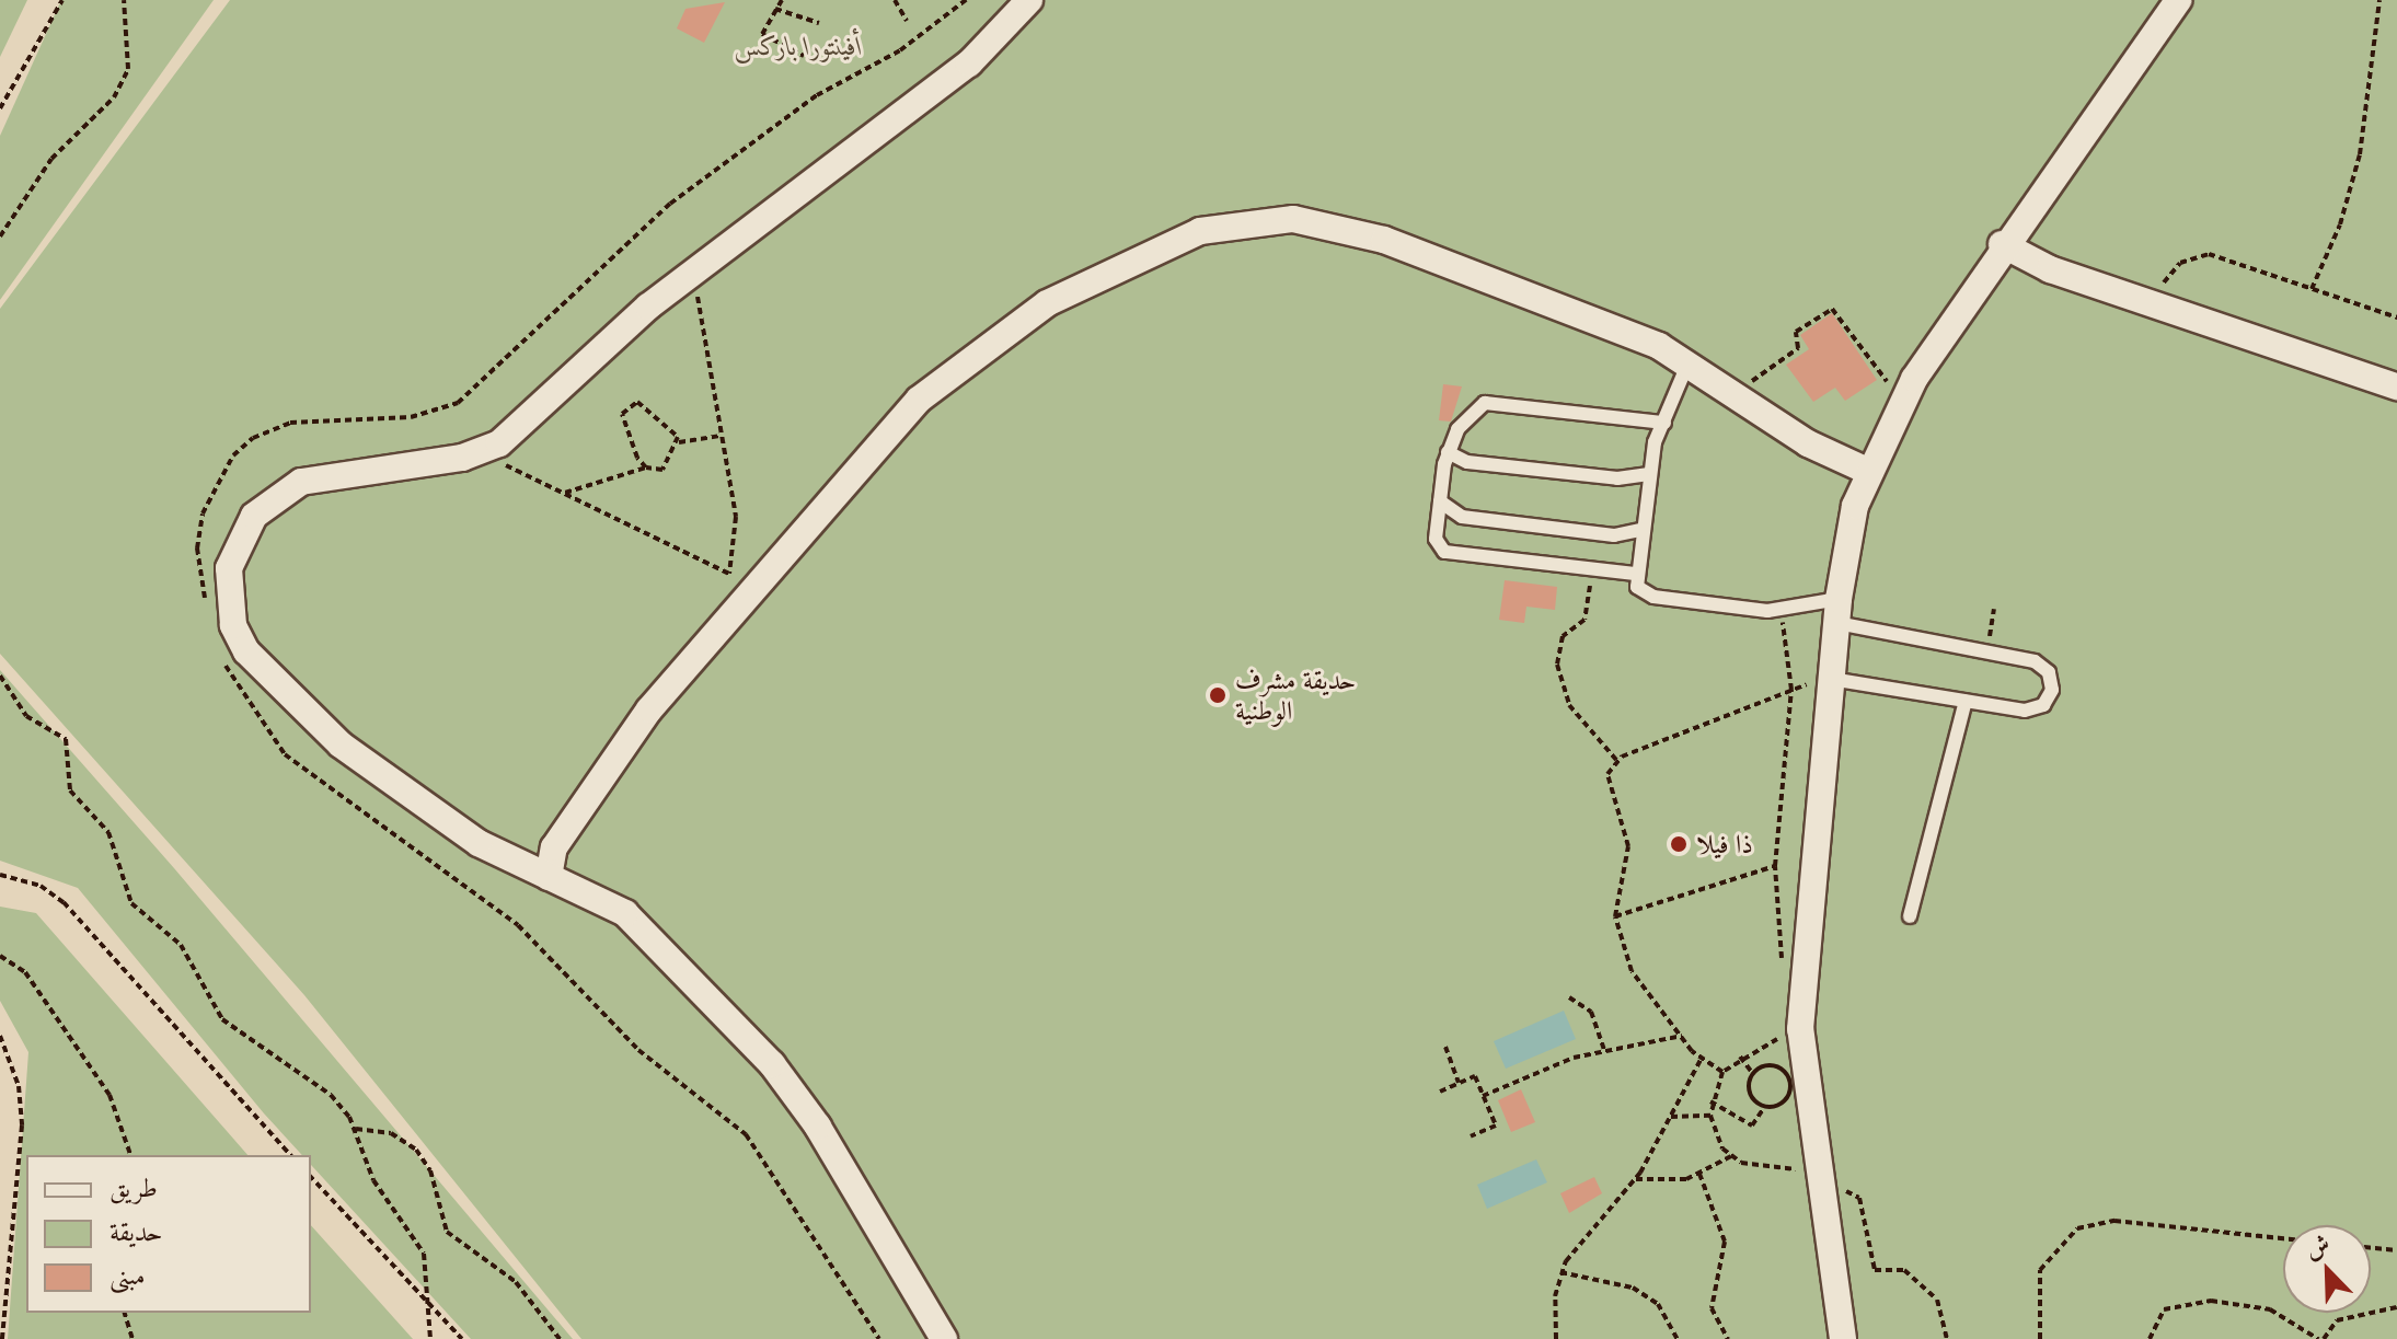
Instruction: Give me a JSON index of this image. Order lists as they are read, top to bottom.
{
  "parks": ["أفينتورا باركس"],
  "places": ["حديقة مشرف الوطنية", "ذا فيلا"],
  "legend": ["طريق", "حديقة", "مبنى"],
  "north": "top left"
}
